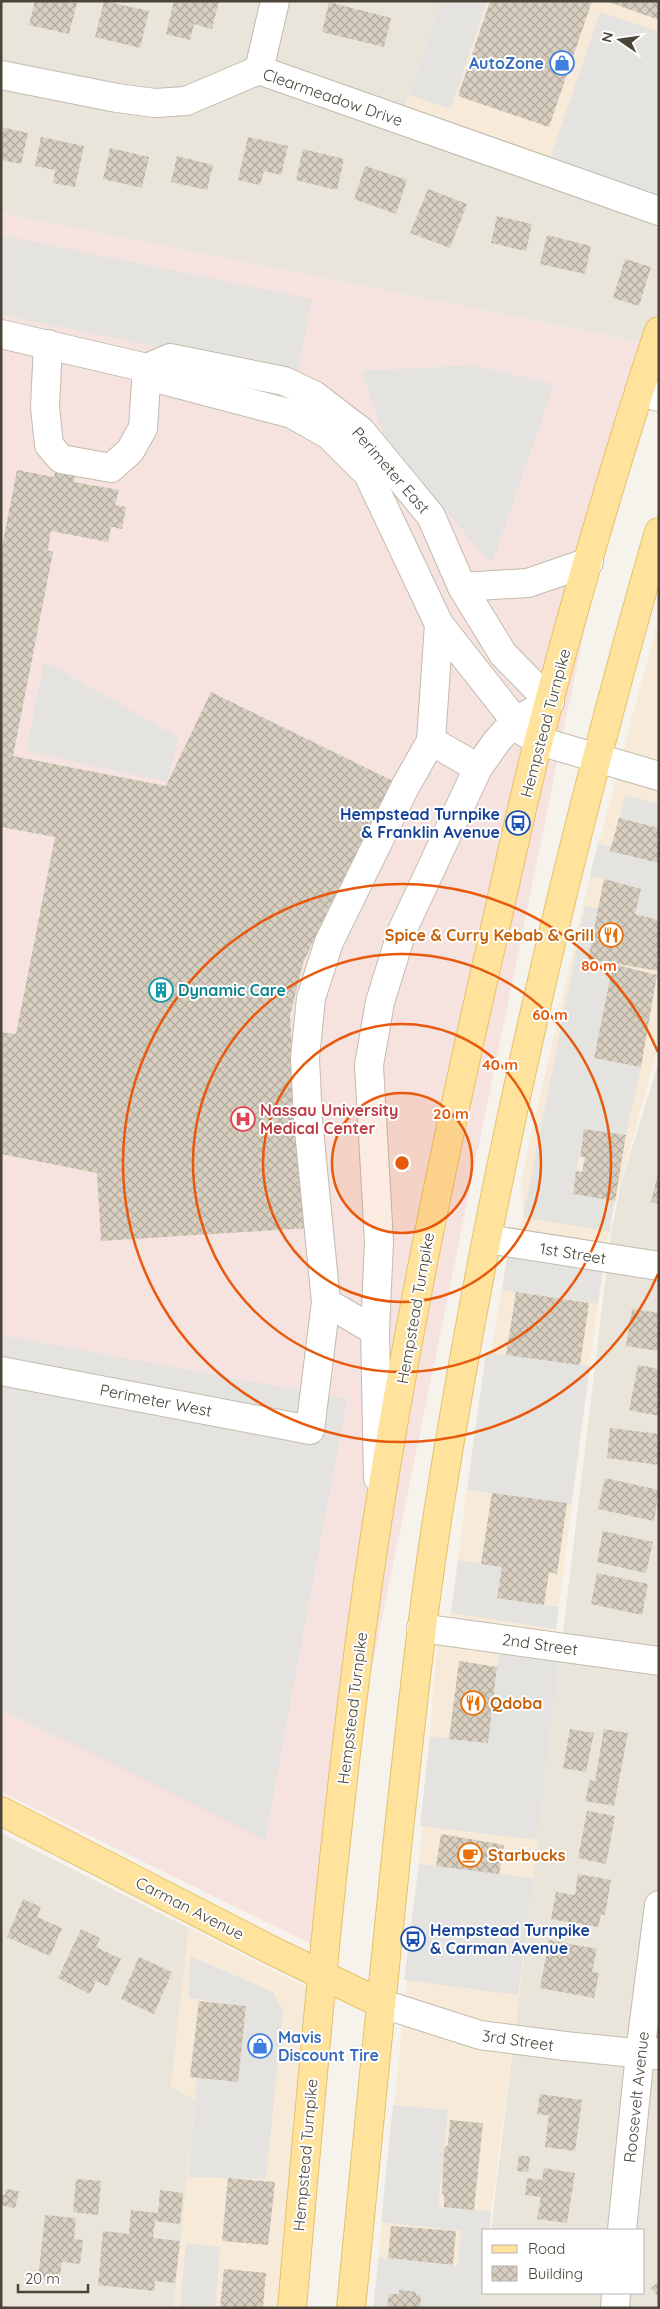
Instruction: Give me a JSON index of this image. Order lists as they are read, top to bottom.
{
  "streets": {
    "main road": ["Hempstead Turnpike", "Carman Avenue"],
    "street": [
      "Clearmeadow Drive",
      "Perimeter East",
      "1st Street",
      "Perimeter West",
      "2nd Street",
      "3rd Street",
      "Roosevelt Avenue"
    ]
  },
  "crossings": [
    ["Perimeter East", "Hempstead Turnpike"],
    ["Hempstead Turnpike", "Carman Avenue"],
    ["Carman Avenue", "3rd Street"],
    ["3rd Street", "Roosevelt Avenue"]
  ],
  "places": {
    "shop": ["AutoZone", "Mavis Discount Tire"],
    "bus stop": ["Hempstead Turnpike & Franklin Avenue", "Hempstead Turnpike & Carman Avenue"],
    "restaurant": ["Spice & Curry Kebab & Grill", "Qdoba"],
    "building": ["Dynamic Care"],
    "hospital": ["Nassau University Medical Center"],
    "cafe": ["Starbucks"]
  },
  "legend": ["Road", "Building"],
  "scale_bar": "20 m",
  "north": "left",
  "rings": [
    "80 m",
    "60 m",
    "40 m",
    "20 m"
  ]
}
